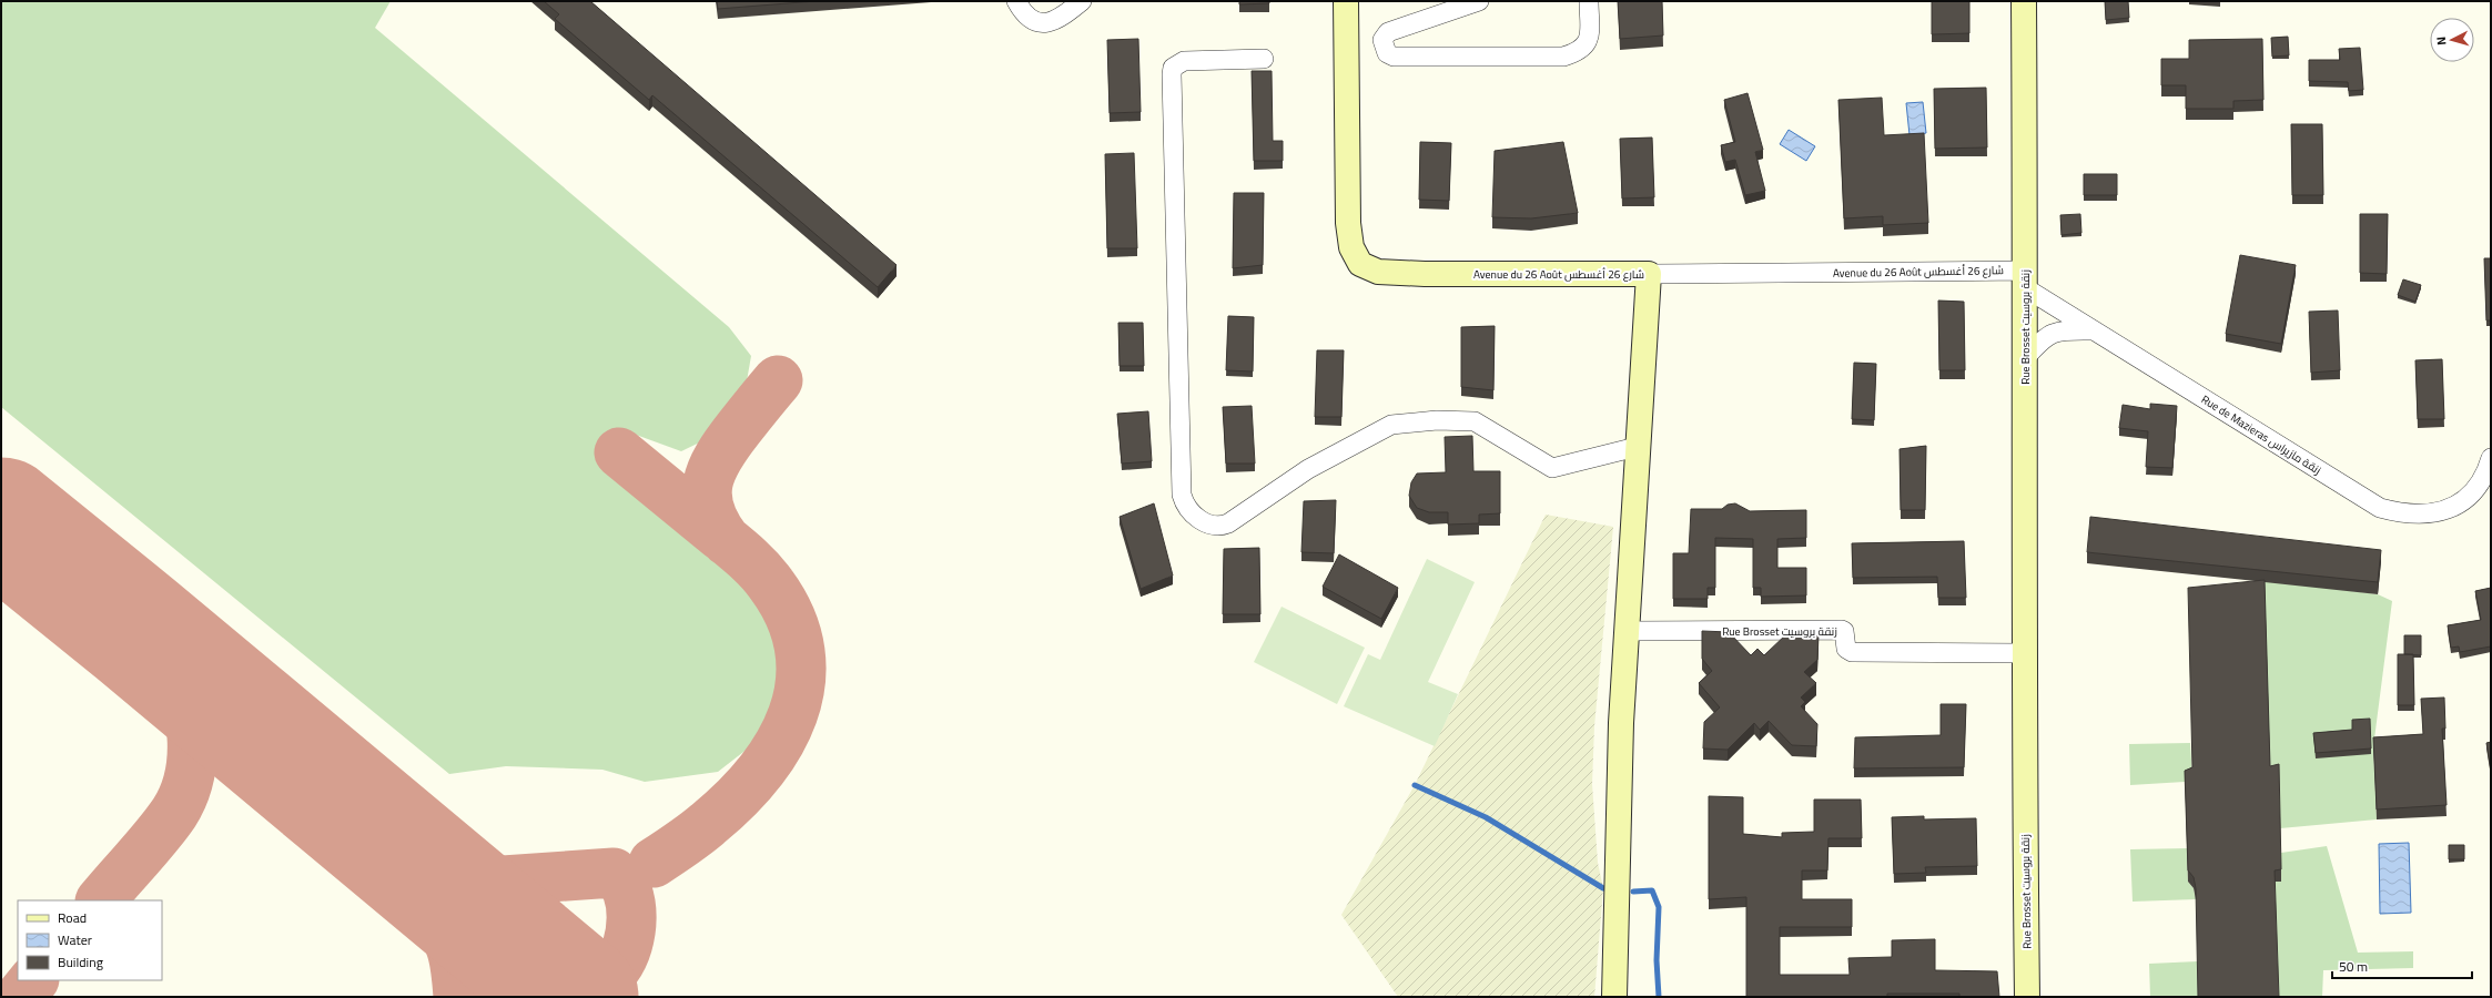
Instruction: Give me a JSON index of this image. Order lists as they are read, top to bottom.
{
  "streets": {
    "street": ["Avenue du 26 Août شارع 26 أغسطس", "Rue Brosset زنقة بروسيت", "Rue de Mazieras زنقة مازيراس"]
  },
  "crossings": [
    ["Avenue du 26 Août شارع 26 أغسطس", "Rue Brosset زنقة بروسيت"],
    ["Avenue du 26 Août شارع 26 أغسطس", "Rue de Mazieras زنقة مازيراس"],
    ["Rue Brosset زنقة بروسيت", "Rue de Mazieras زنقة مازيراس"]
  ],
  "legend": ["Road", "Water", "Building"],
  "scale_bar": "50 m",
  "north": "left"
}
